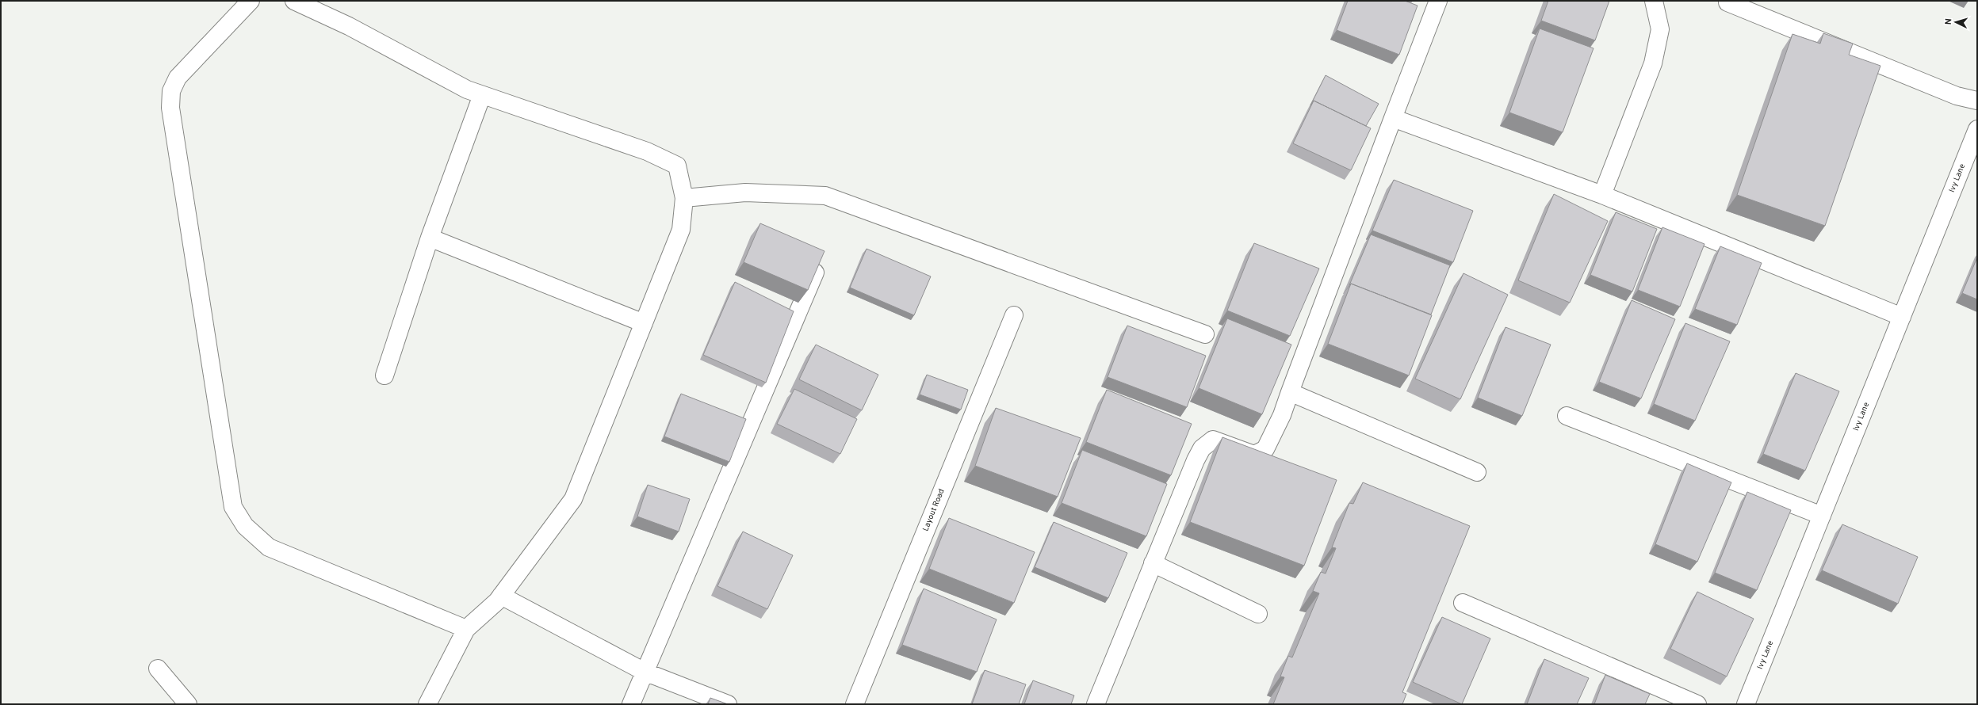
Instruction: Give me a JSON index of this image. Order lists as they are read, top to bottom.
{
  "streets": {
    "street": ["Ivy Lane", "Layout Road"]
  },
  "north": "left"
}
